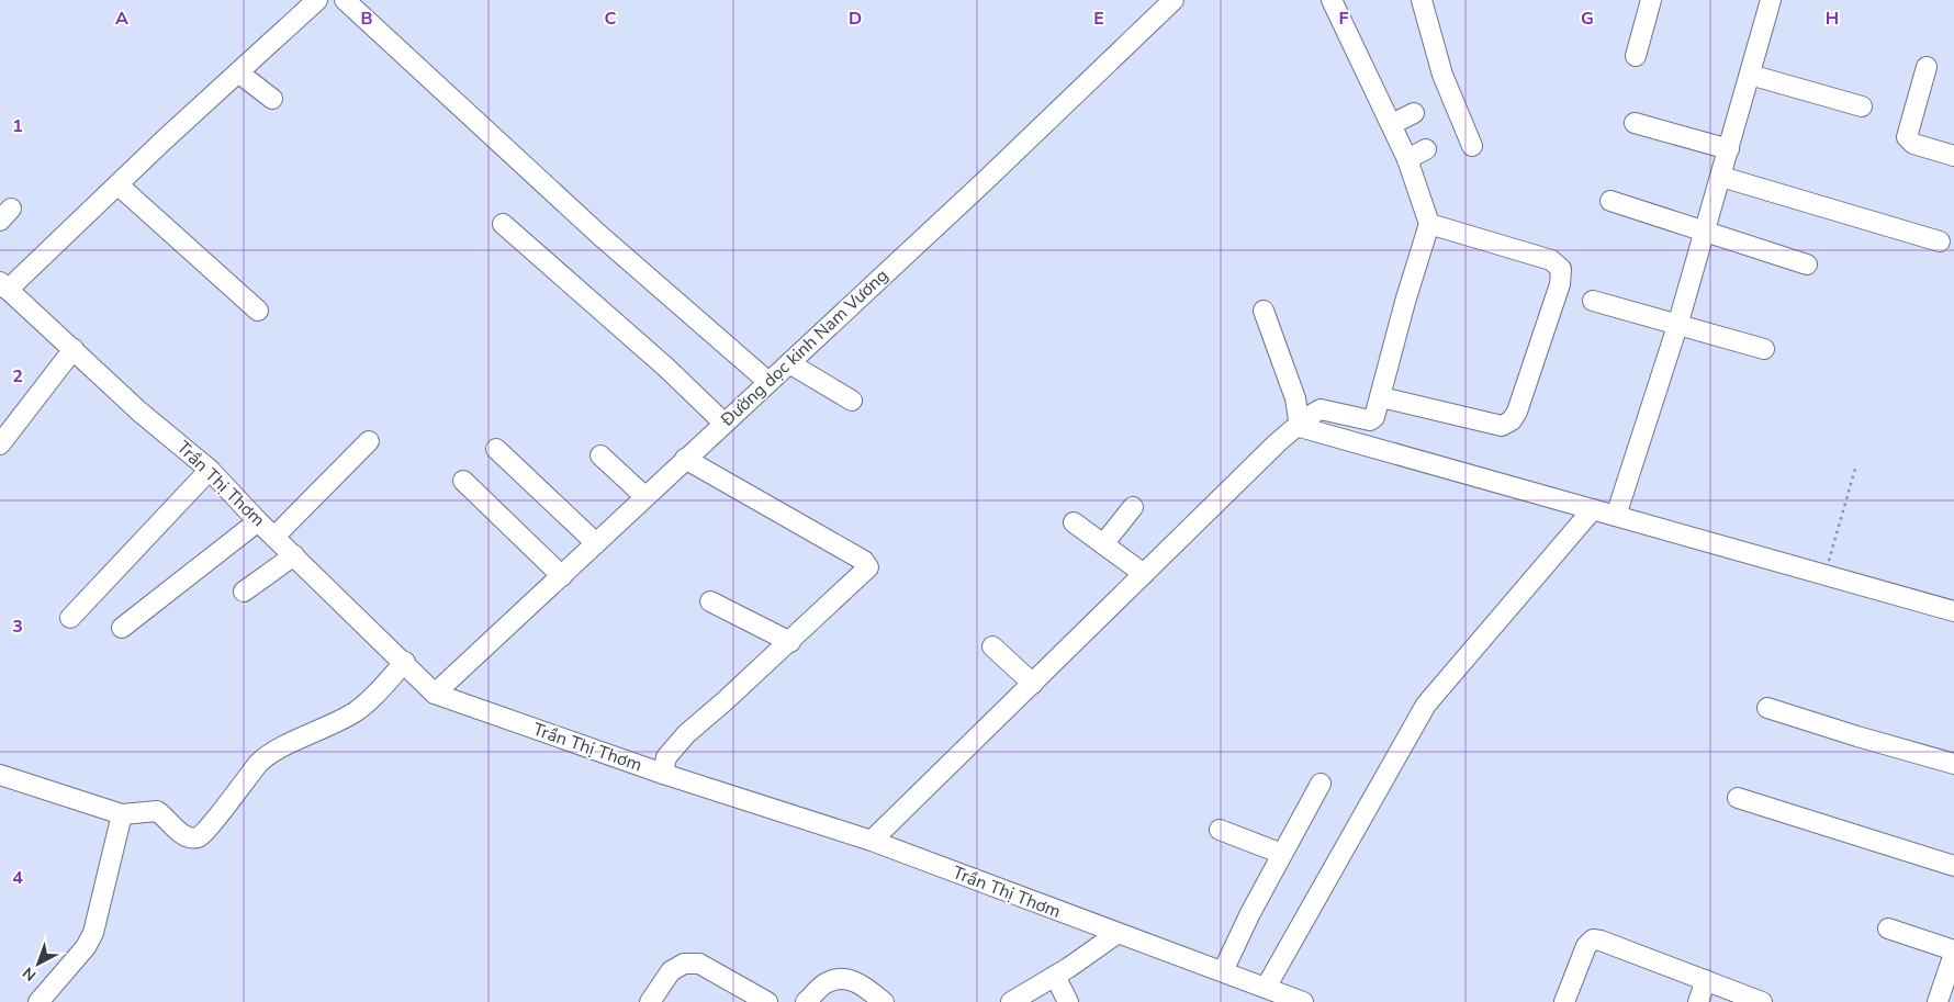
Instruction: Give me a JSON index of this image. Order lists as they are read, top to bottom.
{
  "streets": {
    "street": ["Đường dọc kinh Nam Vương", "Trần Thị Thơm"]
  },
  "crossings": [
    ["Đường dọc kinh Nam Vương", "Trần Thị Thơm"]
  ],
  "north": "bottom left",
  "grid": {
    "columns": [
      "A",
      "B",
      "C",
      "D",
      "E",
      "F",
      "G",
      "H"
    ],
    "rows": [
      "1",
      "2",
      "3",
      "4"
    ]
  }
}
